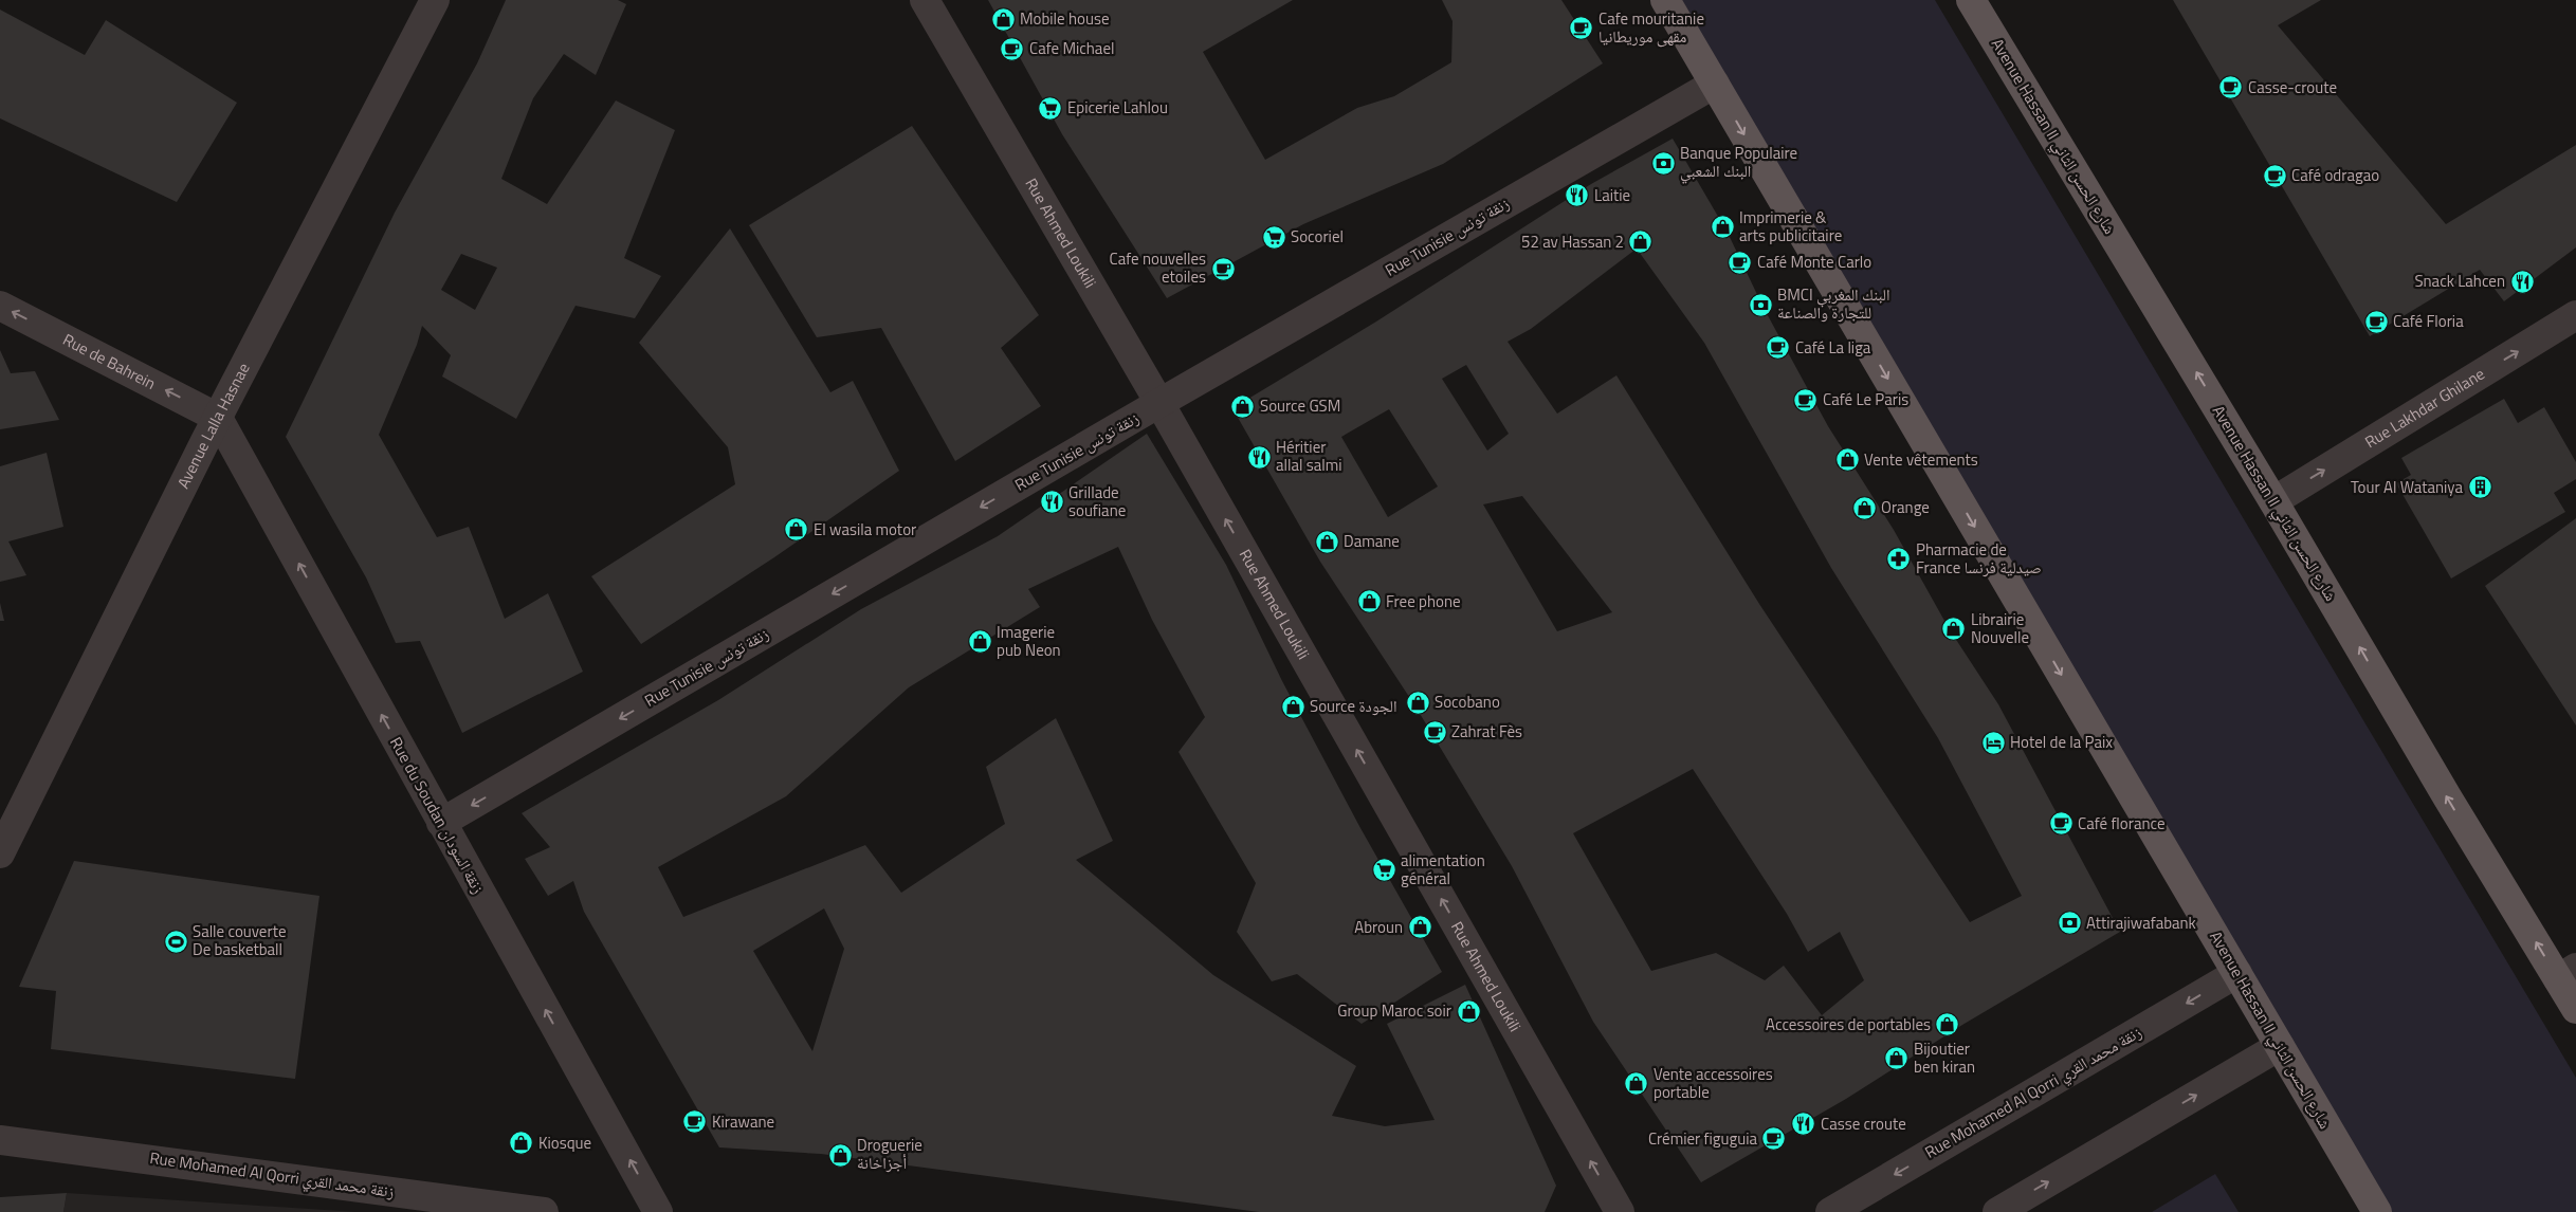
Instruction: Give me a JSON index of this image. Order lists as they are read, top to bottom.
{
  "streets": {
    "main road": ["Avenue Hassan II شارع الحسن الثاني"],
    "street": [
      "Rue Ahmed Loukili",
      "Rue Tunisie زنقة تونس",
      "Rue de Bahrein",
      "Rue Lakhdar Ghilane",
      "Avenue Lalla Hasnae",
      "Rue du Soudan زنقة السودان",
      "Rue Mohamed Al Qorri زنقة محمد القري"
    ]
  },
  "crossings": [
    ["Avenue Hassan II شارع الحسن الثاني", "Rue Tunisie زنقة تونس"],
    ["Avenue Hassan II شارع الحسن الثاني", "Rue Lakhdar Ghilane"],
    ["Avenue Hassan II شارع الحسن الثاني", "Rue Mohamed Al Qorri زنقة محمد القري"],
    ["Rue Ahmed Loukili", "Rue Tunisie زنقة تونس"],
    ["Rue Tunisie زنقة تونس", "Rue du Soudan زنقة السودان"],
    ["Rue de Bahrein", "Avenue Lalla Hasnae"],
    ["Rue de Bahrein", "Rue du Soudan زنقة السودان"],
    ["Avenue Lalla Hasnae", "Rue du Soudan زنقة السودان"]
  ],
  "one_way": [
    "Rue Ahmed Loukili",
    "Rue Tunisie زنقة تونس",
    "Rue de Bahrein",
    "Rue Lakhdar Ghilane",
    "Rue du Soudan زنقة السودان"
  ],
  "places": {
    "shop": [
      "Mobile house",
      "Imprimerie & arts publicitaire",
      "52 av Hassan 2",
      "Source GSM",
      "Vente vêtements",
      "Orange",
      "El wasila motor",
      "Damane",
      "Free phone",
      "Librairie Nouvelle",
      "Imagerie pub Neon",
      "Socobano",
      "Source الجودة",
      "Abroun",
      "Group Maroc soir",
      "Accessoires de portables",
      "Bijoutier ben kiran",
      "Vente accessoires portable",
      "Kiosque",
      "Droguerie أجزاخانة"
    ],
    "cafe": [
      "Cafe mouritanie مقهى موريطانيا",
      "Cafe Michael",
      "Casse-croute",
      "Café odragao",
      "Café Monte Carlo",
      "Cafe nouvelles etoiles",
      "Café Floria",
      "Café La liga",
      "Café Le Paris",
      "Zahrat Fès",
      "Café florance",
      "Kirawane",
      "Crémier figuguia"
    ],
    "supermarket": ["Epicerie Lahlou", "Socoriel", "alimentation général"],
    "bank": ["Banque Populaire البنك الشعبي", "BMCI البنك المغربي للتجارة والصناعة", "Attirajiwafabank"],
    "restaurant": [
      "Laitie",
      "Snack Lahcen",
      "Héritier allal salmi",
      "Grillade soufiane",
      "Casse croute"
    ],
    "building": ["Tour Al Wataniya"],
    "pharmacy": ["Pharmacie de France صيدلية فرنسا"],
    "hotel": ["Hotel de la Paix"],
    "sports": ["Salle couverte De basketball"]
  }
}
